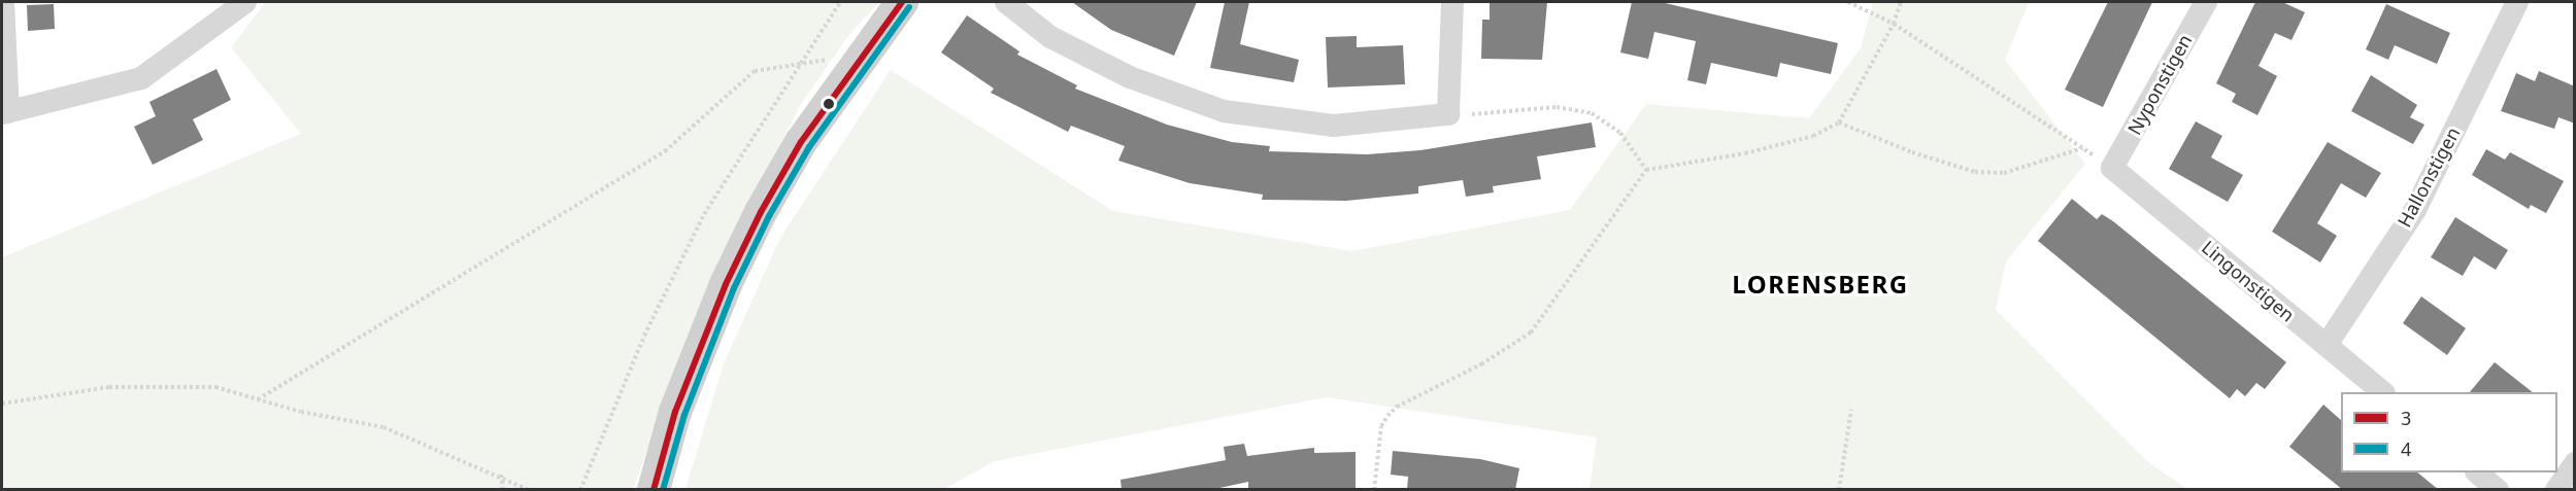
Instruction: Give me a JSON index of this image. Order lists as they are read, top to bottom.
{
  "streets": {
    "street": ["Nyponstigen", "Hallonstigen", "Lingonstigen"]
  },
  "crossings": [
    ["Nyponstigen", "Lingonstigen"],
    ["Hallonstigen", "Lingonstigen"]
  ],
  "districts": ["LORENSBERG"],
  "lines": ["transit line 3", "transit line 4"],
  "legend": ["3", "4"]
}
